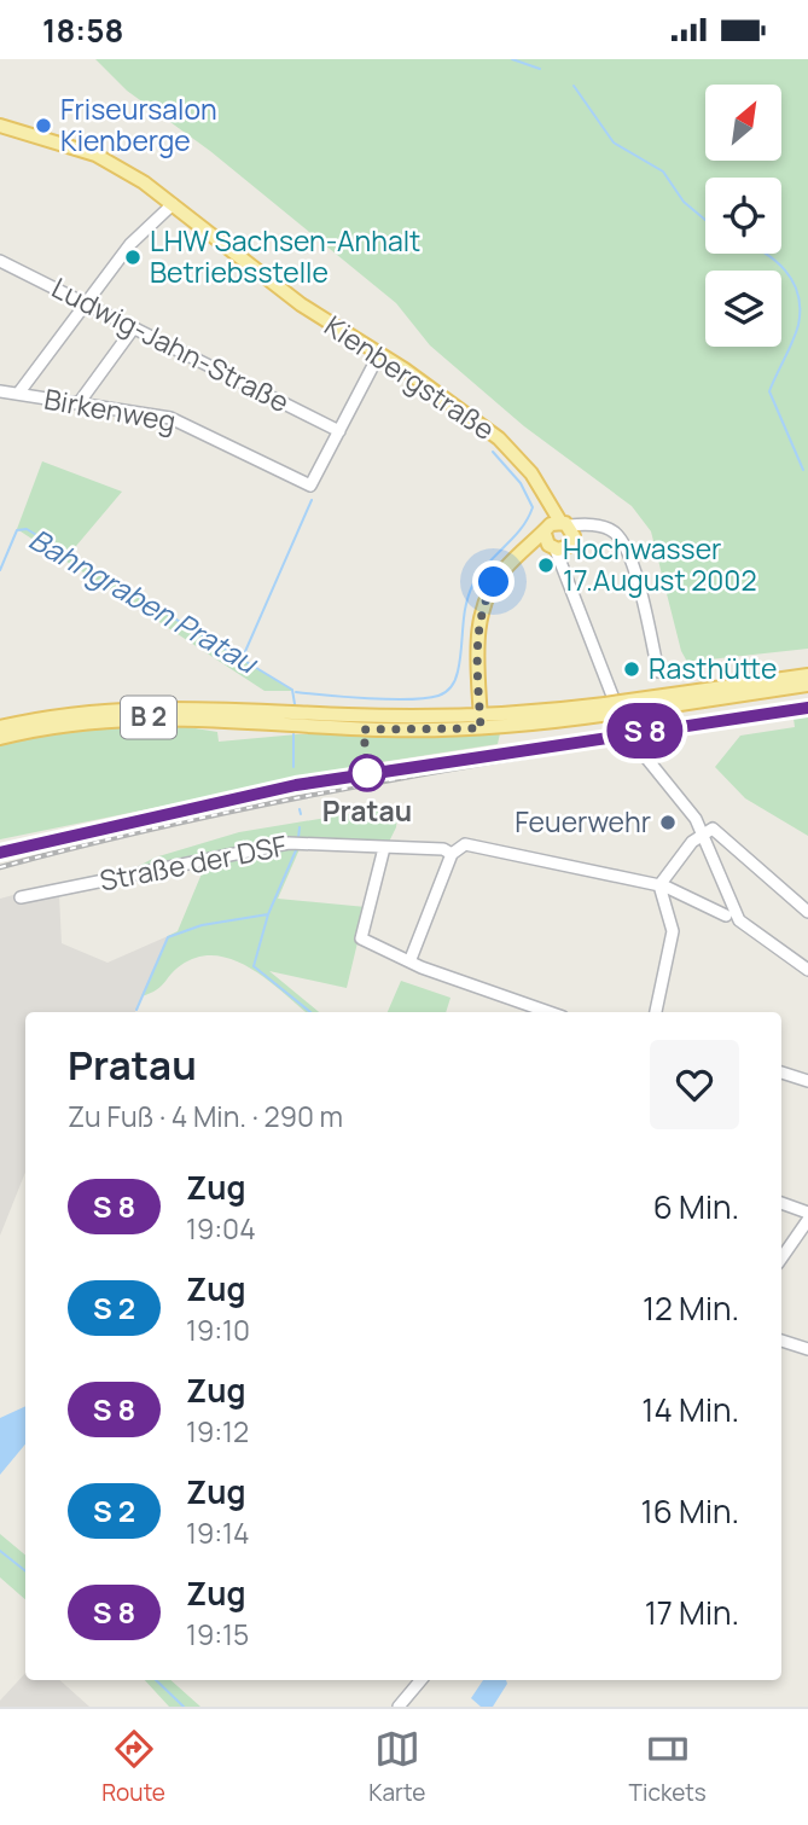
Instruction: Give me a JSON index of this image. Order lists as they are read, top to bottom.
{
  "streets": {
    "main road": ["Kienbergstraße", "B 2"],
    "street": ["Ludwig-Jahn-Straße", "Birkenweg", "Straße der DSF"]
  },
  "crossings": [
    ["Ludwig-Jahn-Straße", "Birkenweg"],
    ["Kienbergstraße", "B 2"]
  ],
  "water": ["Bahngraben Pratau"],
  "places": [
    "Friseursalon Kienberge",
    "LHW Sachsen-Anhalt Betriebsstelle",
    "Hochwasser 17.August 2002",
    "Rasthütte",
    "Pratau",
    "Feuerwehr"
  ],
  "north": "top right",
  "page": {
    "status": "18:58",
    "on_map": "S 8",
    "heading": ["Pratau", "Zu Fuß · 4 Min. · 290 m"],
    "list": [
      {
        "mark": "S 8",
        "name": "Zug",
        "note": "19:04",
        "value": "6 Min."
      },
      {
        "mark": "S 2",
        "name": "Zug",
        "note": "19:10",
        "value": "12 Min."
      },
      {
        "mark": "S 8",
        "name": "Zug",
        "note": "19:12",
        "value": "14 Min."
      },
      {
        "mark": "S 2",
        "name": "Zug",
        "note": "19:14",
        "value": "16 Min."
      },
      {
        "mark": "S 8",
        "name": "Zug",
        "note": "19:15",
        "value": "17 Min."
      }
    ],
    "tabs": ["Route", "Karte", "Tickets"]
  }
}
